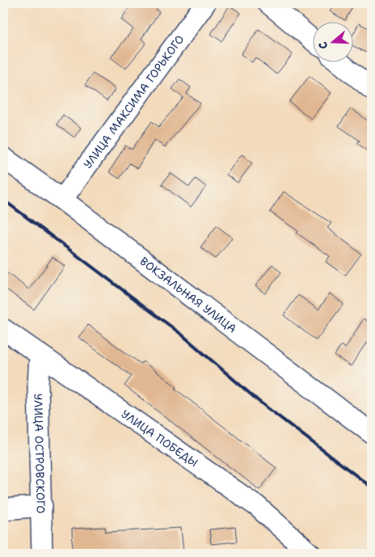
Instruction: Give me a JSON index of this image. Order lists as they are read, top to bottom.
{
  "streets": {
    "street": [
      "УЛИЦА МАКСИМА ГОРЬКОГО",
      "ВОКЗАЛЬНАЯ УЛИЦА",
      "УЛИЦА ПОБЕДЫ",
      "УЛИЦА ОСТРОВСКОГО"
    ]
  },
  "crossings": [
    ["УЛИЦА МАКСИМА ГОРЬКОГО", "ВОКЗАЛЬНАЯ УЛИЦА"],
    ["УЛИЦА ПОБЕДЫ", "УЛИЦА ОСТРОВСКОГО"]
  ],
  "north": "left"
}
